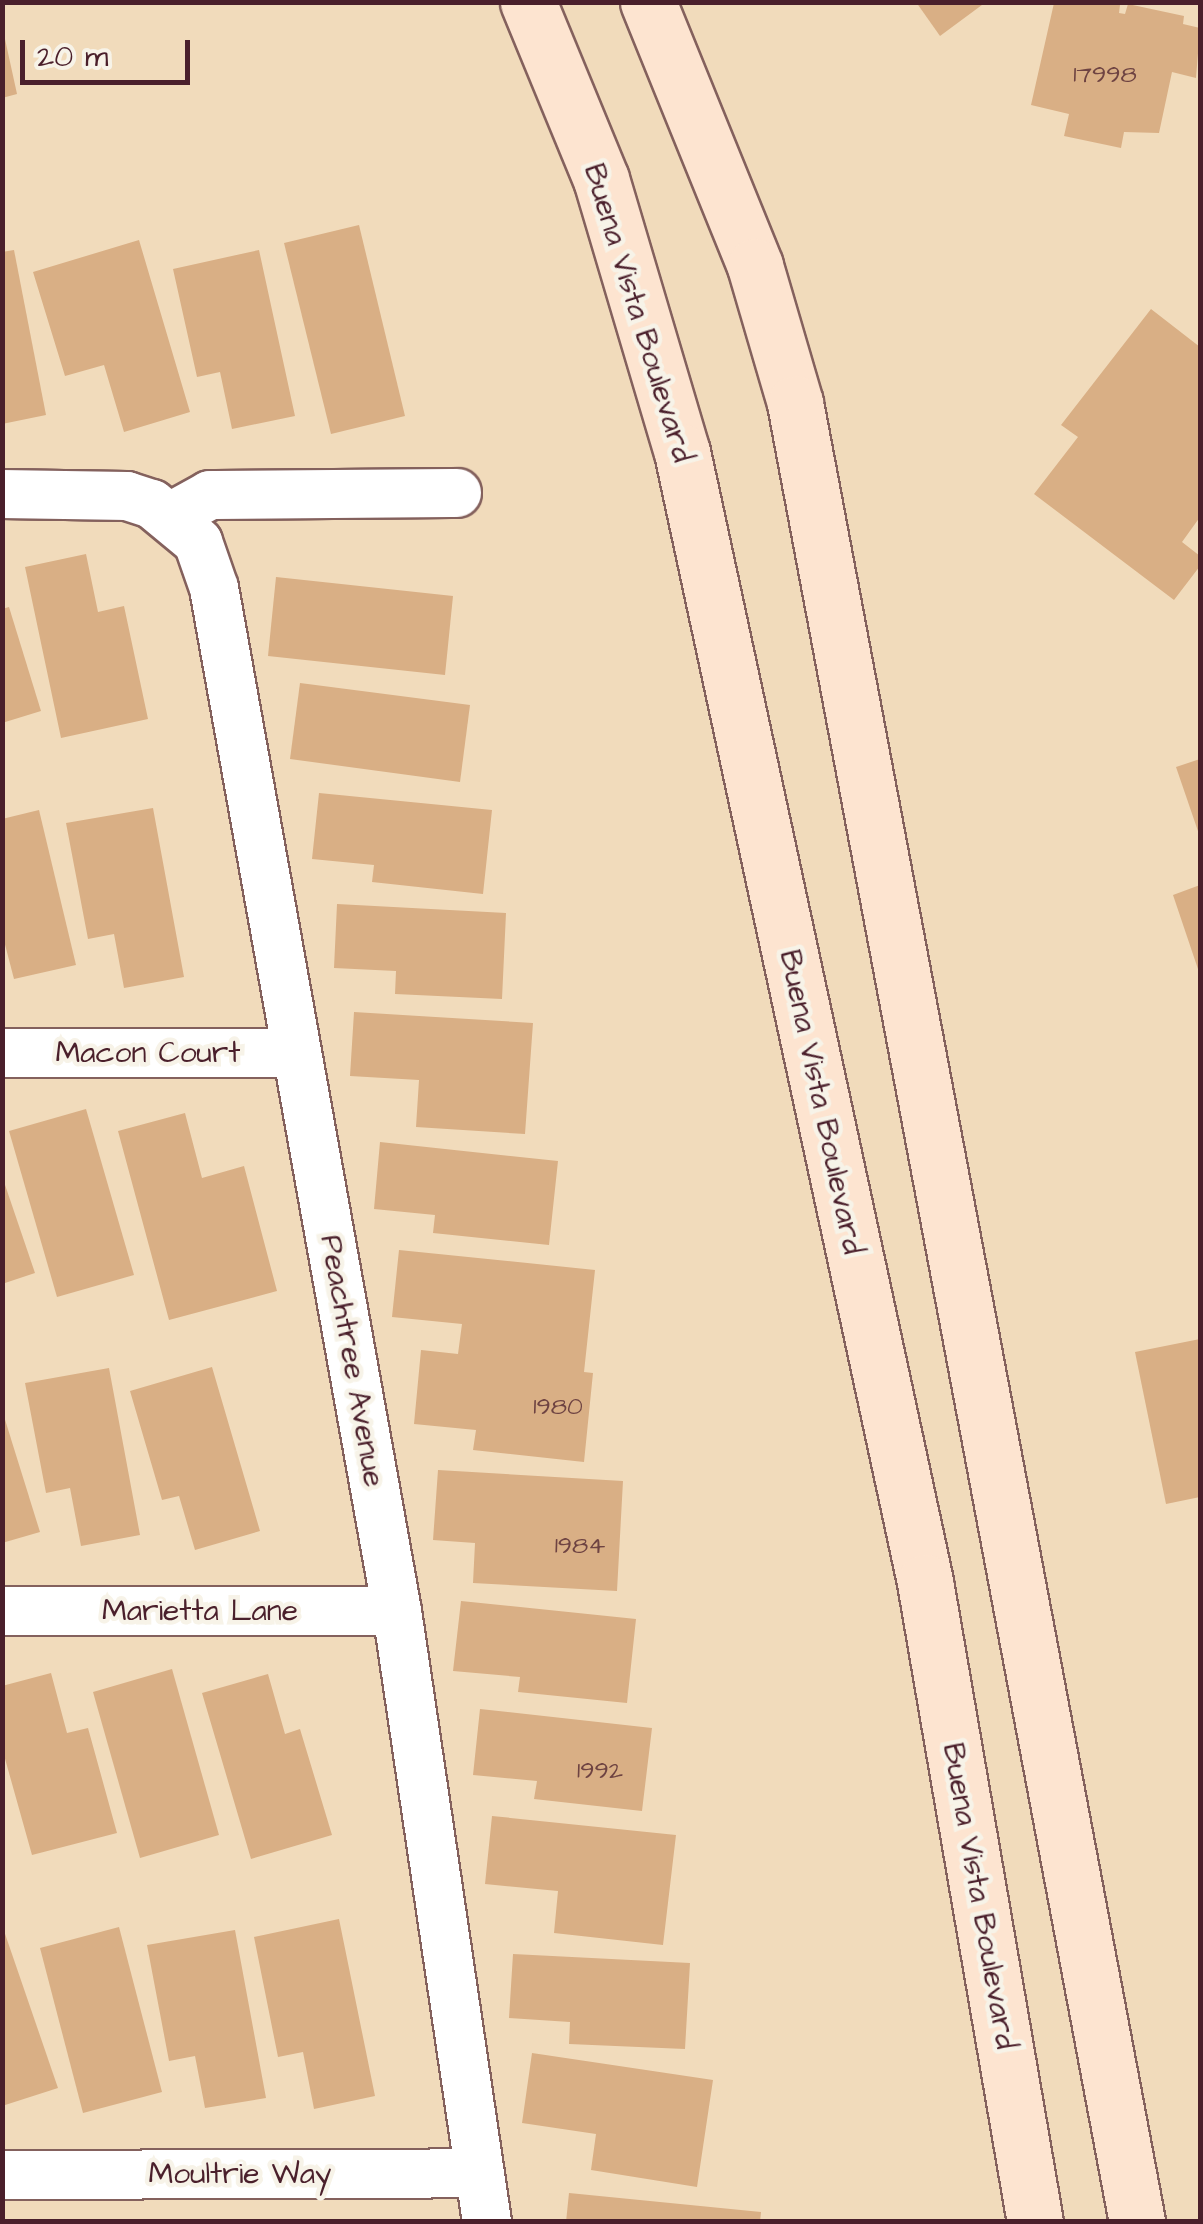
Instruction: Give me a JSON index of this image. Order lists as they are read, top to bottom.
{
  "streets": {
    "main road": ["Buena Vista Boulevard"],
    "street": [
      "Macon Court",
      "Peachtree Avenue",
      "Marietta Lane",
      "Moultrie Way"
    ]
  },
  "crossings": [
    ["Macon Court", "Peachtree Avenue"],
    ["Peachtree Avenue", "Marietta Lane"],
    ["Peachtree Avenue", "Moultrie Way"]
  ],
  "house_numbers": [
    "17998",
    "1980",
    "1984",
    "1992"
  ],
  "scale_bar": "20 m"
}
